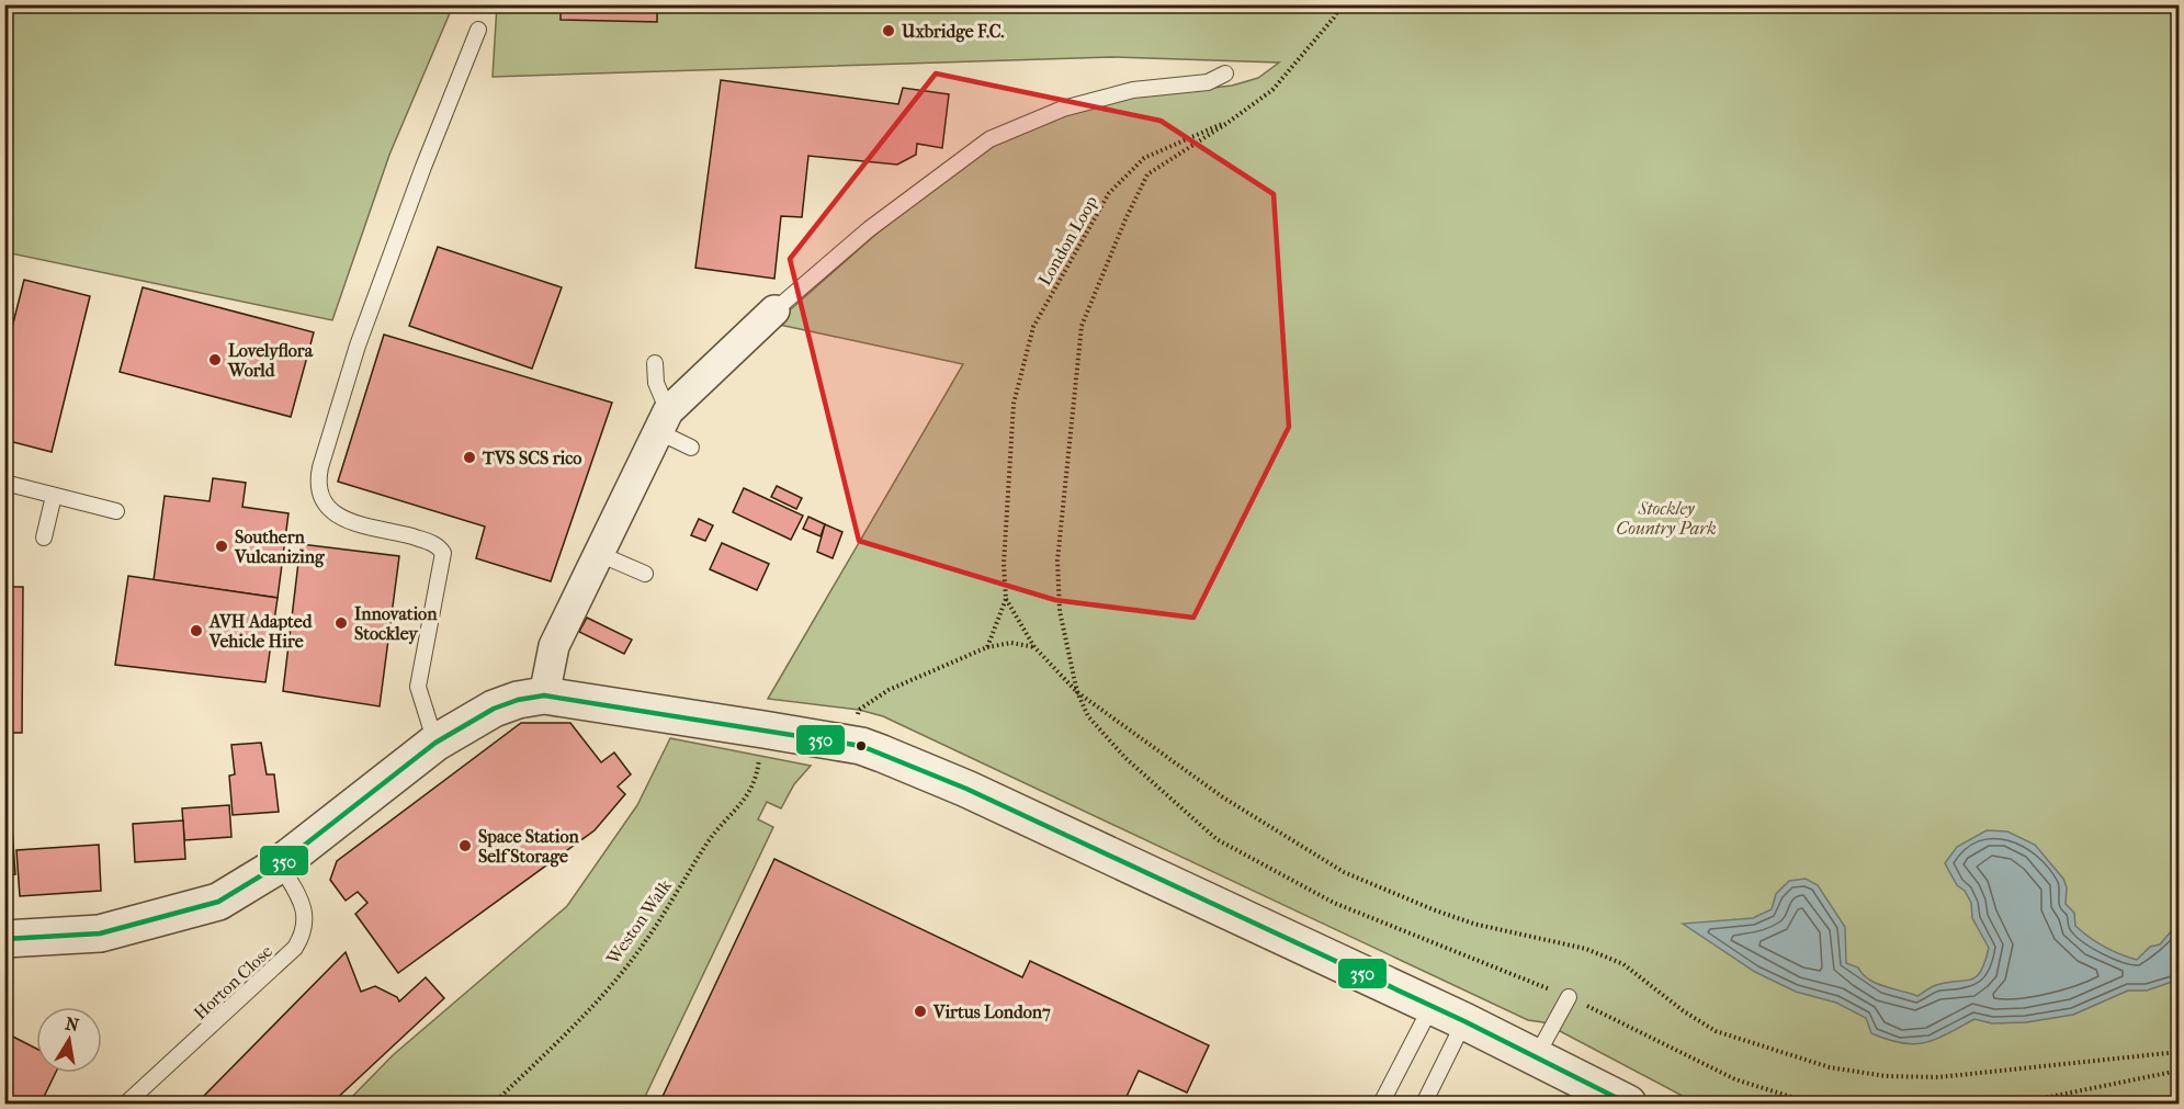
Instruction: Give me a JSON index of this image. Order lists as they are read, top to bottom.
{
  "streets": {
    "lane": ["Horton Close"],
    "path": ["London Loop", "Weston Walk"]
  },
  "parks": ["Stockley Country Park"],
  "places": [
    "Uxbridge F.C.",
    "Lovelyflora World",
    "TVS SCS rico",
    "Southern Vulcanizing",
    "Innovation Stockley",
    "AVH Adapted Vehicle Hire",
    "Space Station Self Storage",
    "Virtus London7"
  ],
  "lines": ["transit line 350"],
  "north": "top"
}
